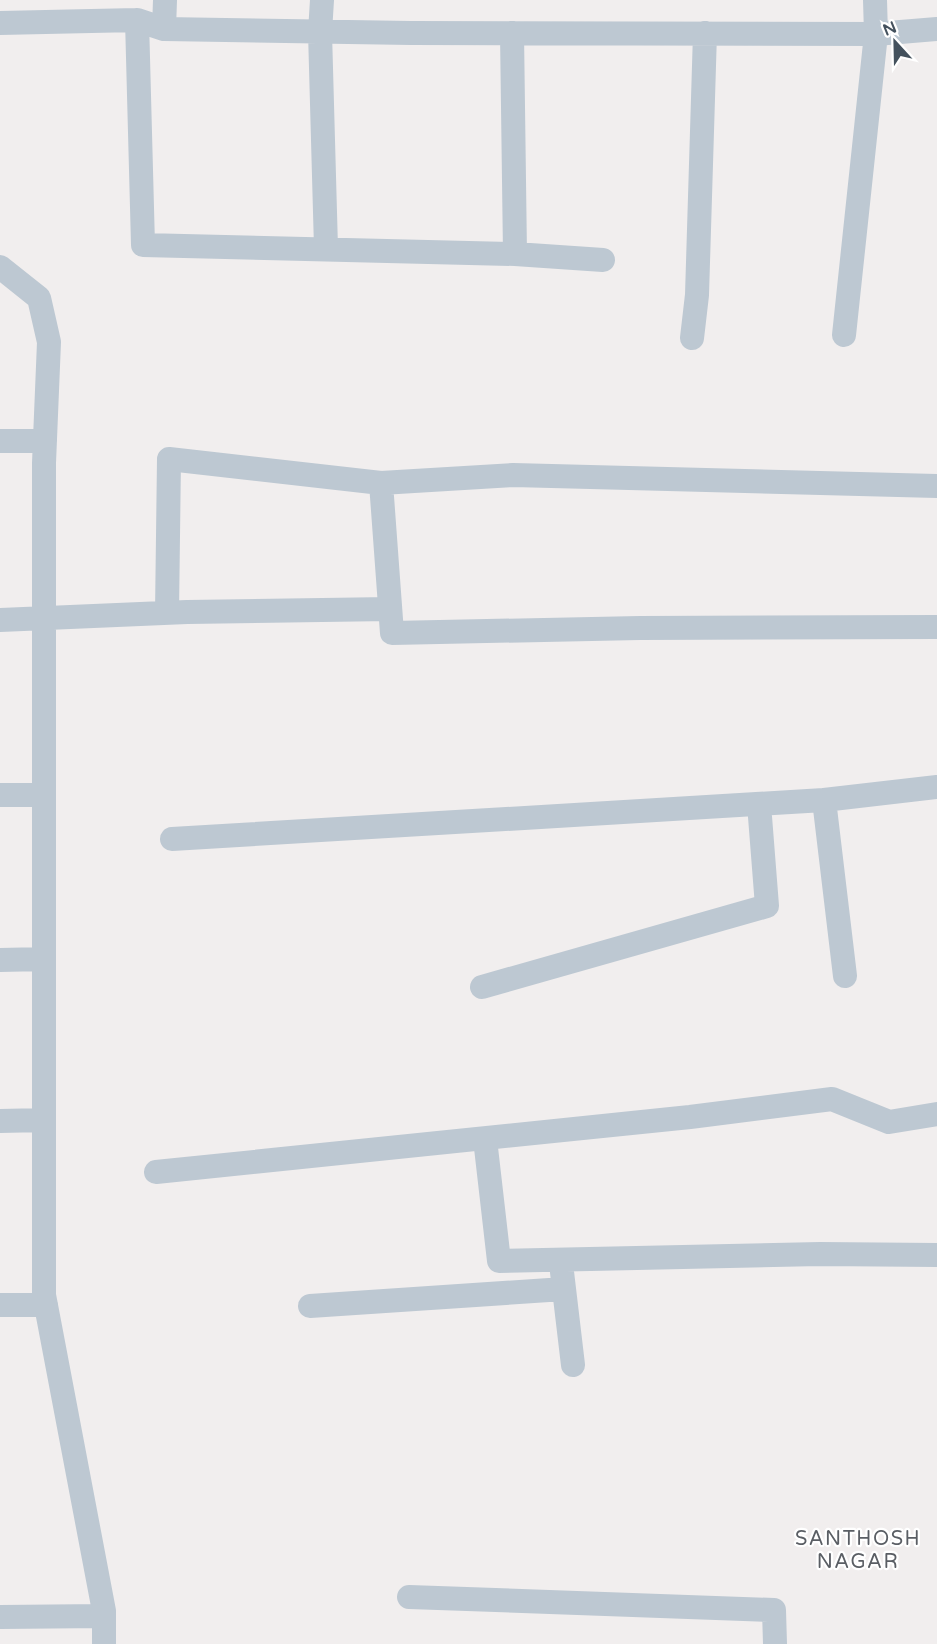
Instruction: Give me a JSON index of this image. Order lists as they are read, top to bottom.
{
  "districts": ["SANTHOSH NAGAR"],
  "north": "top"
}
